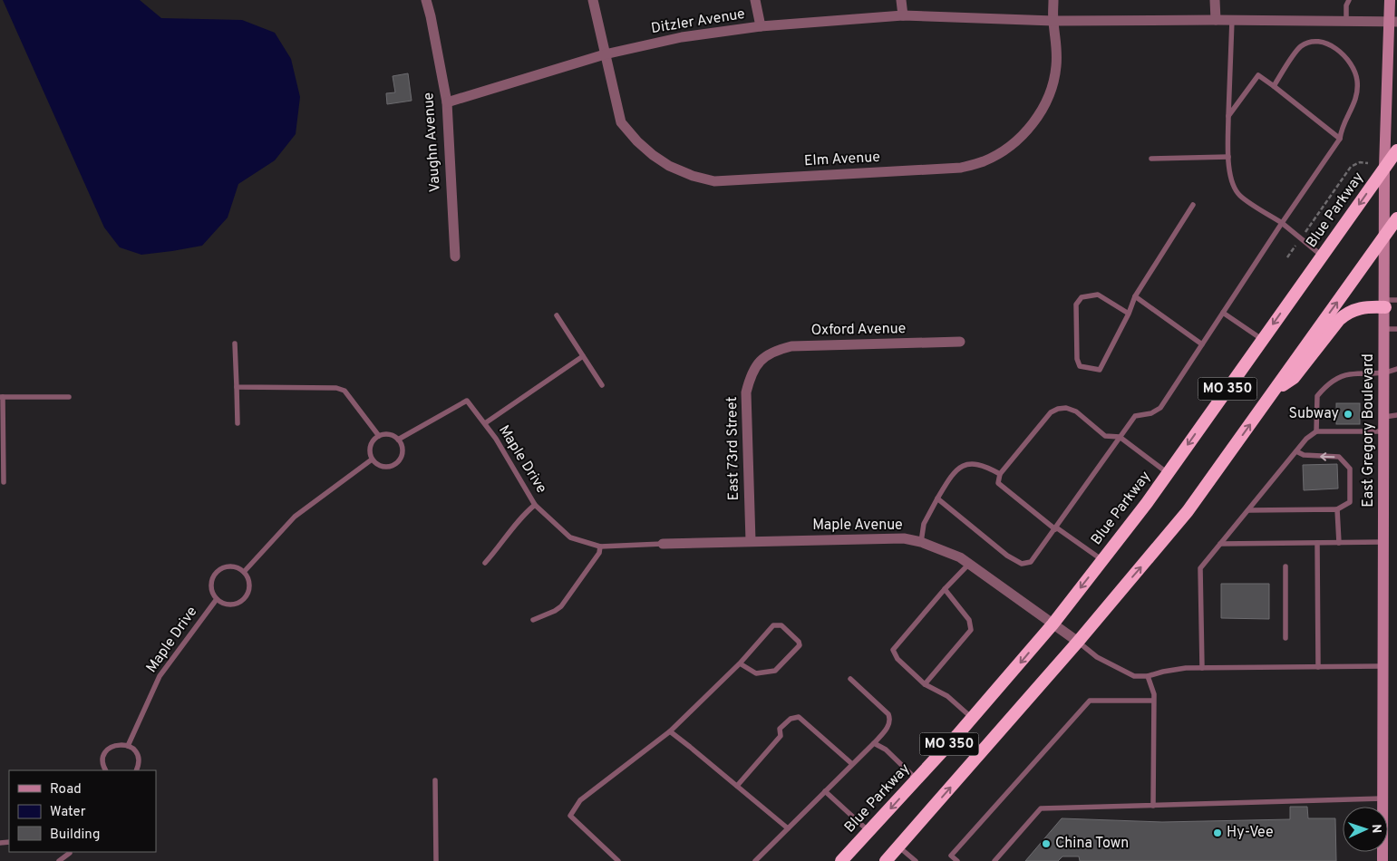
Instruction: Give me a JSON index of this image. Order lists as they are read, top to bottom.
{
  "streets": {
    "highway": ["Blue Parkway", "MO 350"],
    "main road": ["East Gregory Boulevard"],
    "street": [
      "Ditzler Avenue",
      "Vaughn Avenue",
      "Elm Avenue",
      "Oxford Avenue",
      "East 73rd Street",
      "Maple Avenue"
    ],
    "lane": ["Maple Drive"]
  },
  "crossings": [
    ["Ditzler Avenue", "Vaughn Avenue"],
    ["Ditzler Avenue", "Elm Avenue"],
    ["Ditzler Avenue", "East Gregory Boulevard"],
    ["Blue Parkway", "East Gregory Boulevard"],
    ["Blue Parkway", "Maple Avenue"],
    ["Oxford Avenue", "East 73rd Street"],
    ["MO 350", "East Gregory Boulevard"],
    ["MO 350", "Maple Avenue"],
    ["East 73rd Street", "Maple Avenue"],
    ["Maple Drive", "Maple Avenue"]
  ],
  "places": ["Subway", "Hy-Vee", "China Town"],
  "legend": ["Road", "Water", "Building"],
  "north": "right"
}
